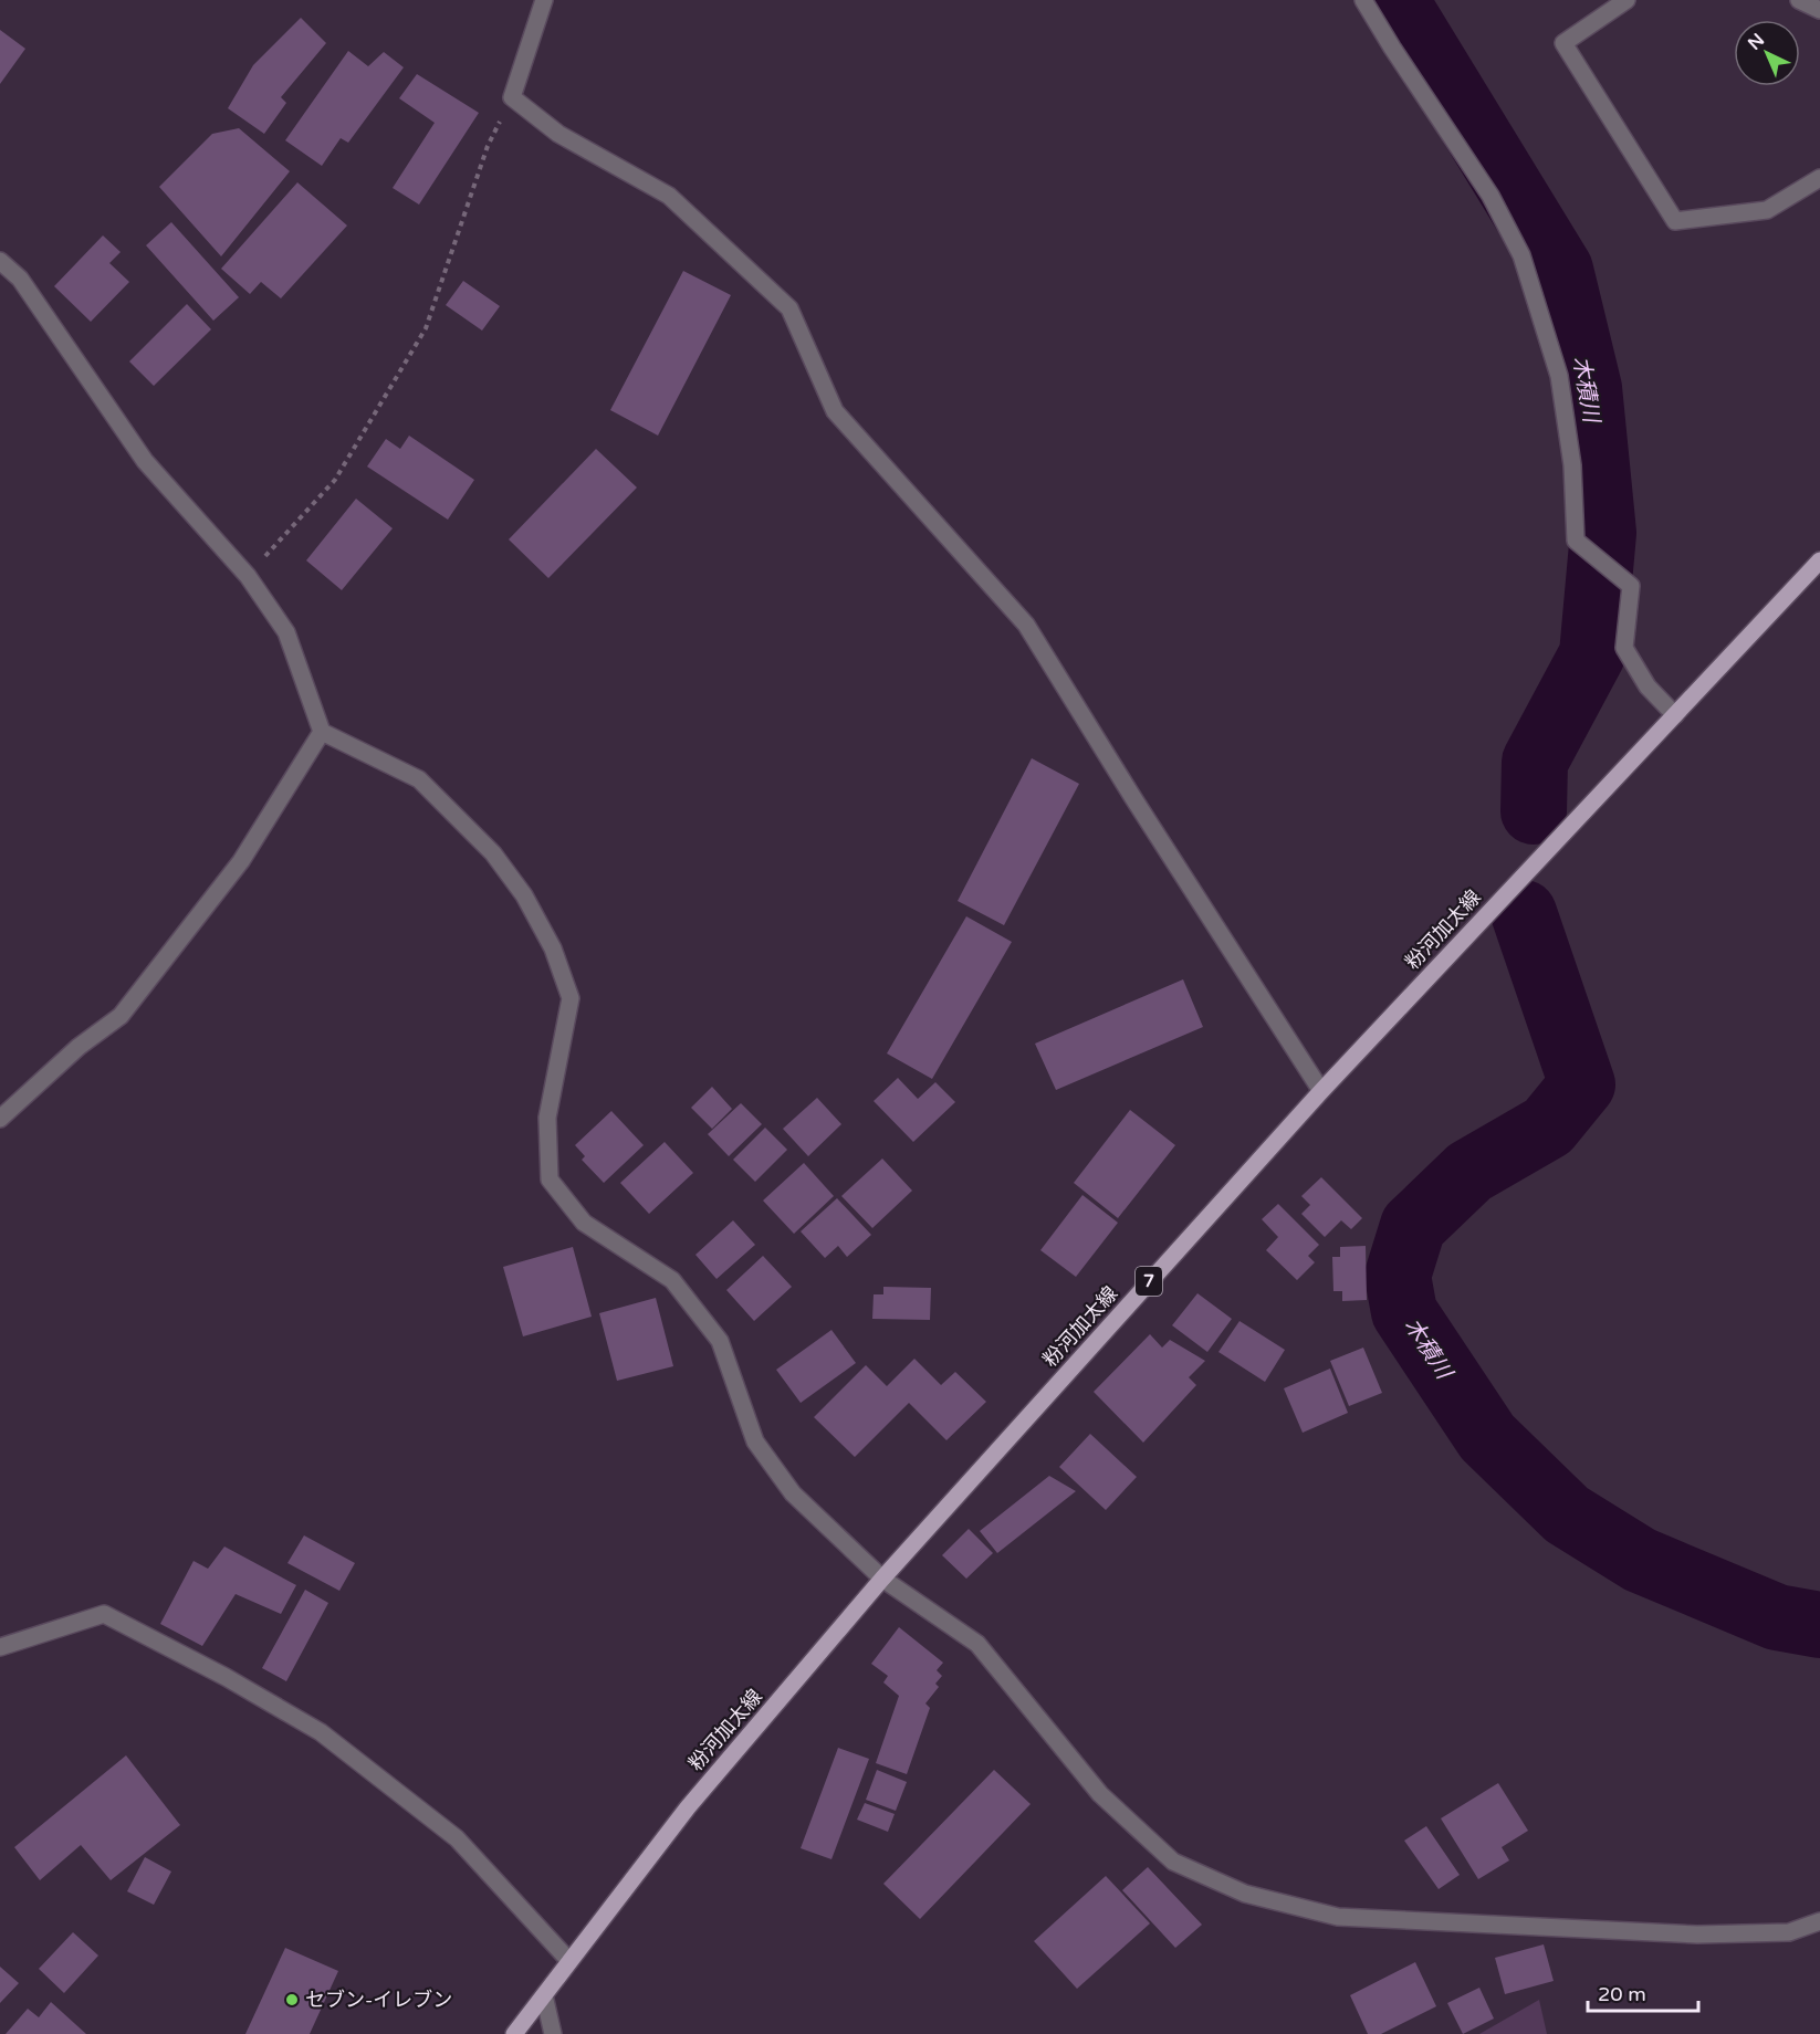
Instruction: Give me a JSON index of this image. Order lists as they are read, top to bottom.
{
  "streets": {
    "main road": ["粉河加太線", "7"]
  },
  "water": ["木積川"],
  "places": ["セブン-イレブン"],
  "scale_bar": "20 m",
  "north": "top left"
}
